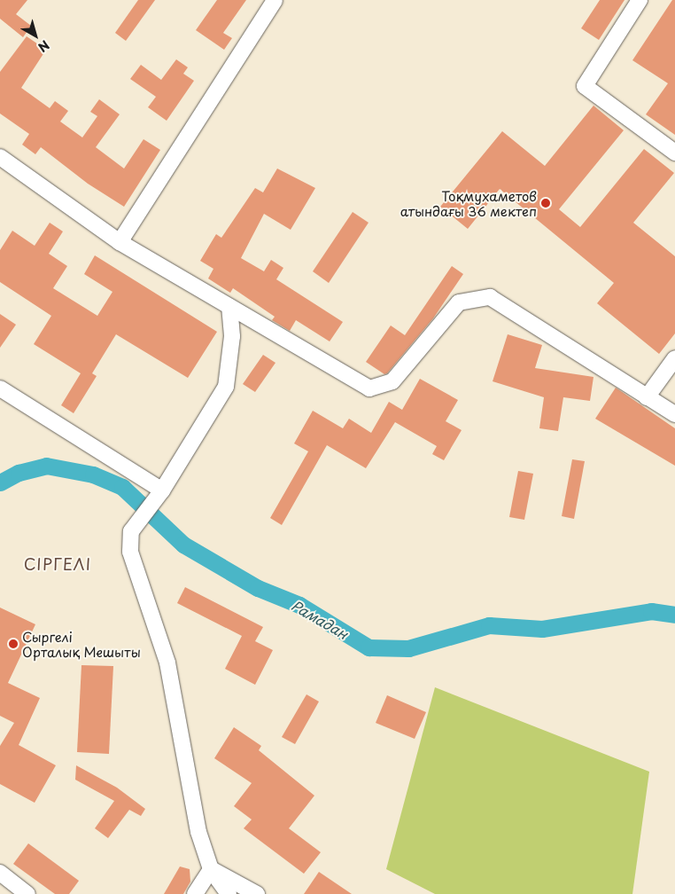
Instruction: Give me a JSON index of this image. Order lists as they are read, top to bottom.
{
  "districts": ["СІРГЕЛІ"],
  "water": ["Рамадан"],
  "places": ["Тоқмухаметов атындағы 36 мектеп", "Сыргелі Орталық Мешыты"],
  "north": "bottom right"
}
